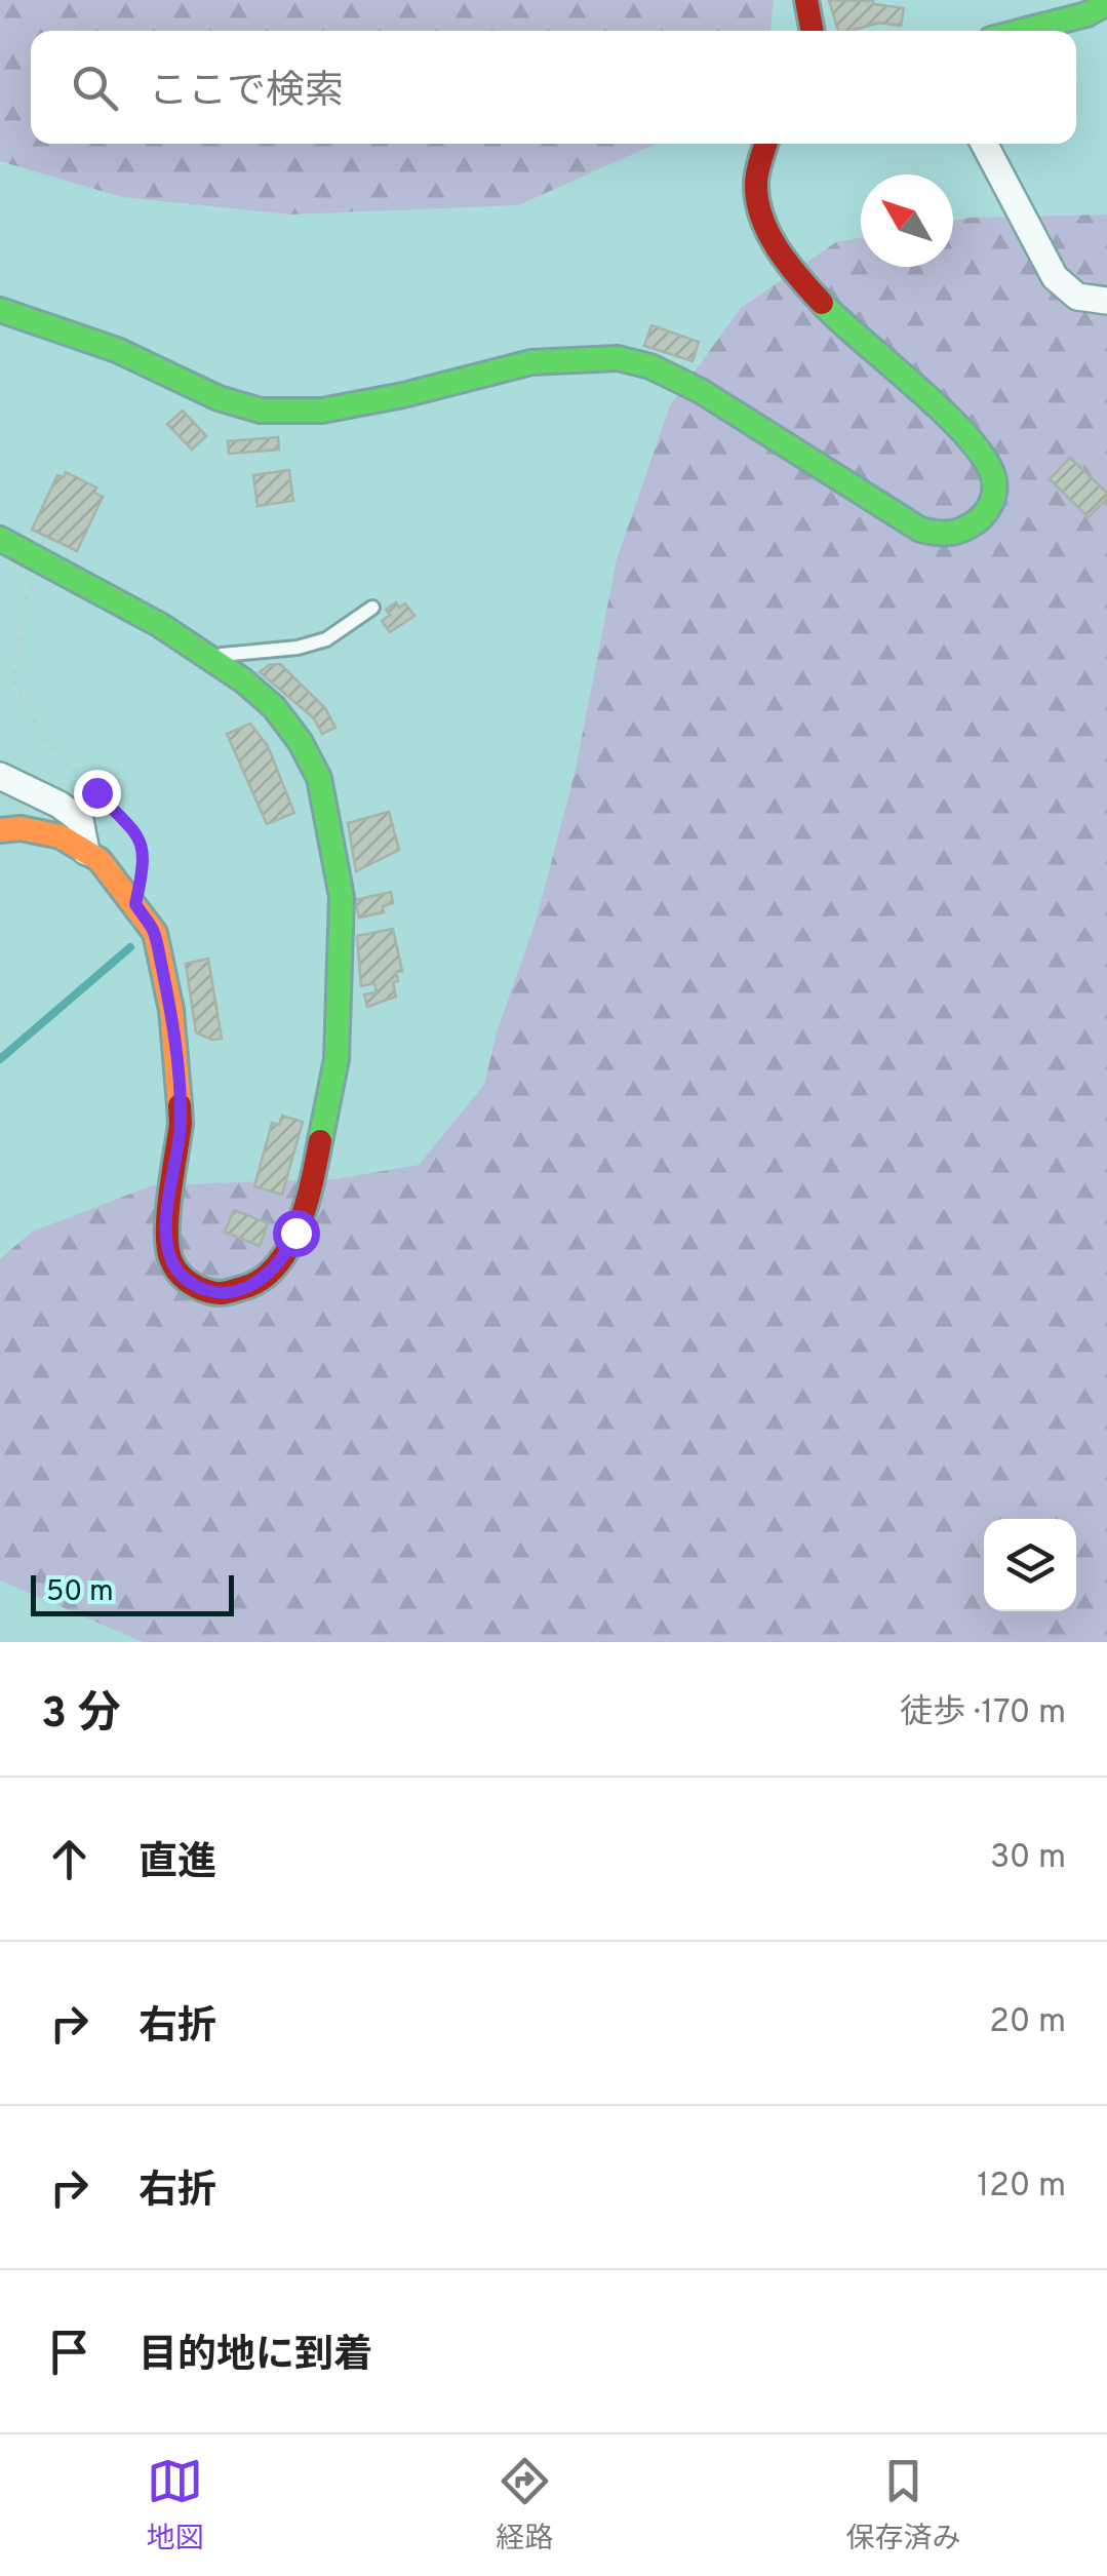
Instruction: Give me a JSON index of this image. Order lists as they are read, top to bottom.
{
  "scale_bar": "50 m",
  "north": "top left",
  "page": {
    "search": "ここで検索",
    "scale": "50 m",
    "heading": ["3 分", "徒歩 · 170 m"],
    "list": [
      ["直進", "30 m"],
      ["右折", "20 m"],
      ["右折", "120 m"],
      "目的地に到着"
    ],
    "nav": ["地図", "経路", "保存済み"]
  }
}
